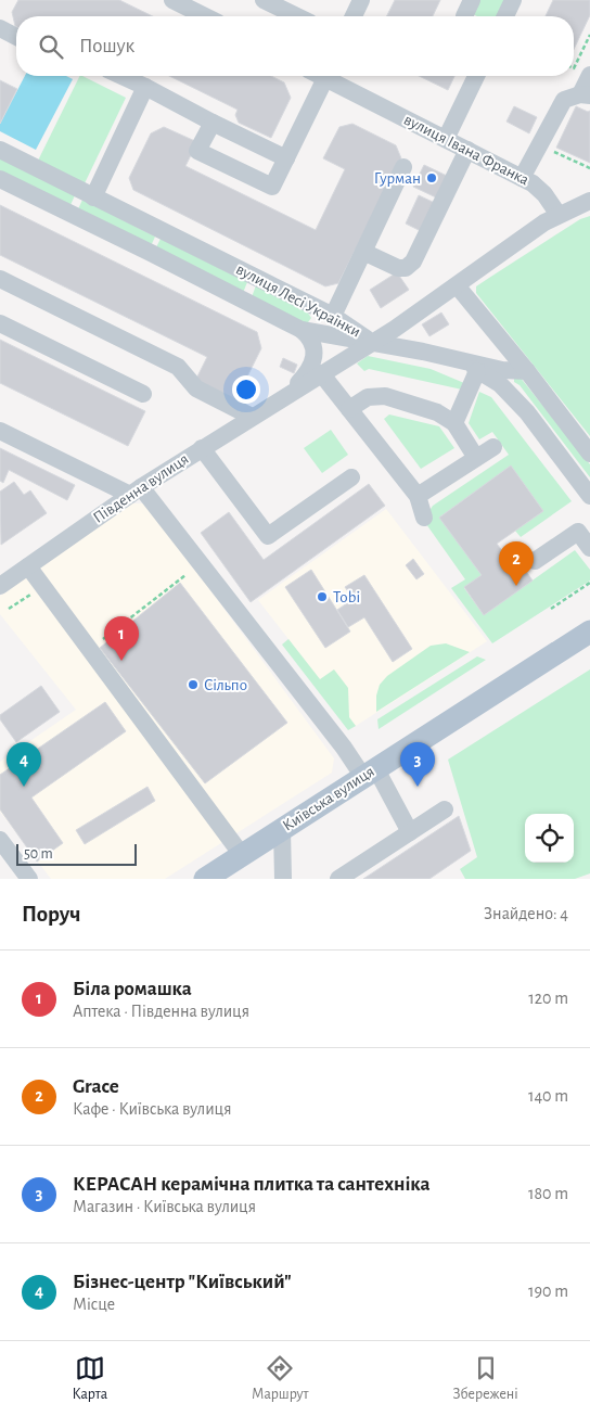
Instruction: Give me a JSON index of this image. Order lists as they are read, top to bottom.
{
  "streets": {
    "main road": ["Київська вулиця"],
    "street": ["вулиця Івана Франка", "вулиця Лесі Українки", "Південна вулиця"]
  },
  "crossings": [
    ["вулиця Лесі Українки", "Південна вулиця"]
  ],
  "places": ["Гурман", "Tobi", "Сільпо"],
  "scale_bar": "50 m",
  "page": {
    "search": "Пошук",
    "pins": [
      "2",
      "1",
      "3",
      "4"
    ],
    "scale": "50 m",
    "heading": ["Поруч", "Знайдено: 4"],
    "list": [
      {
        "mark": "1",
        "name": "Біла ромашка",
        "note": "Аптека · Південна вулиця",
        "value": "120 m"
      },
      {
        "mark": "2",
        "name": "Grace",
        "note": "Кафе · Київська вулиця",
        "value": "140 m"
      },
      {
        "mark": "3",
        "name": "КЕРАСАН керамічна плитка та сантехніка",
        "note": "Магазин · Київська вулиця",
        "value": "180 m"
      },
      {
        "mark": "4",
        "name": "Бізнес-центр \"Київський\"",
        "note": "Місце",
        "value": "190 m"
      }
    ],
    "nav": ["Карта", "Маршрут", "Збережені"]
  }
}
